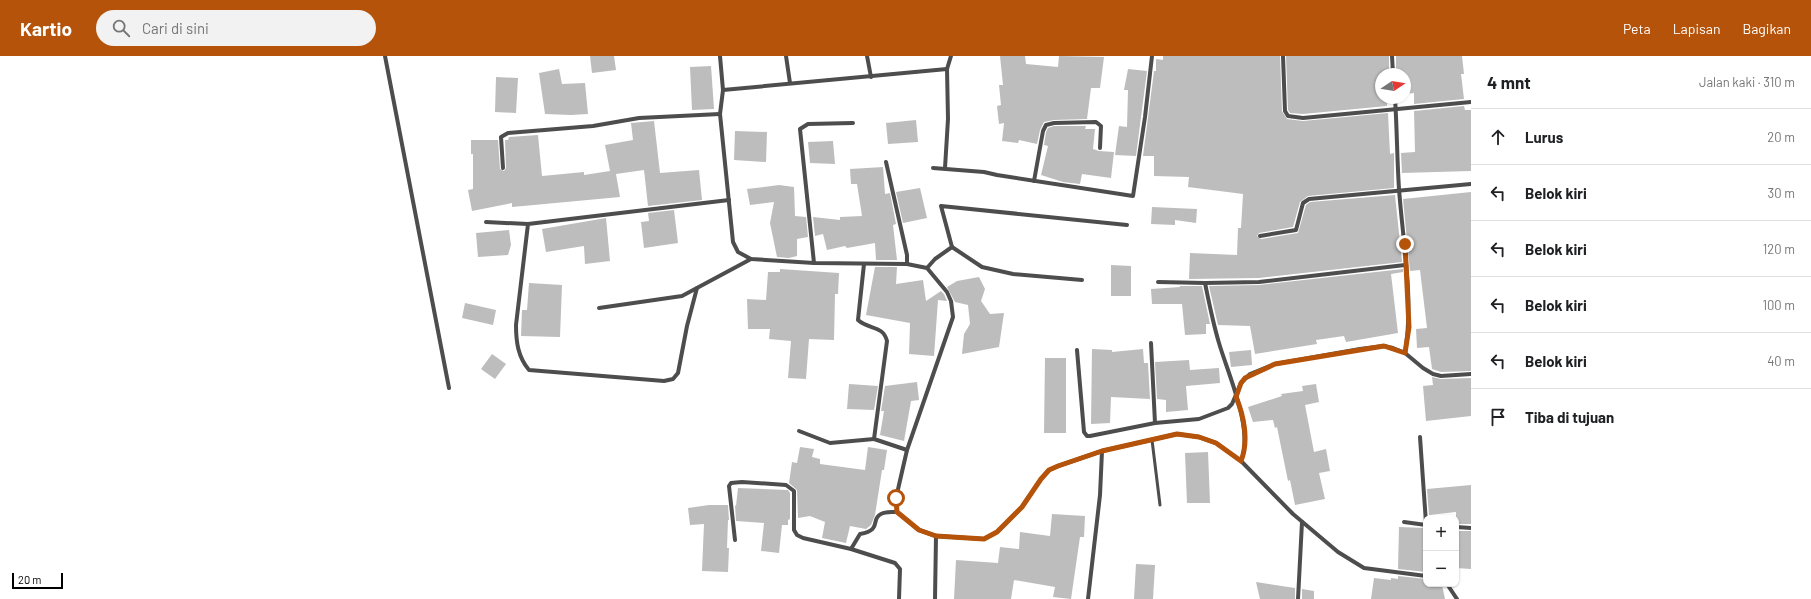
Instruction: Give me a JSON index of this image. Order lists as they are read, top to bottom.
{
  "scale_bar": "20 m",
  "north": "right",
  "page": {
    "header": "Kartio",
    "search": "Cari di sini",
    "nav": ["Peta", "Lapisan", "Bagikan"],
    "heading": ["4 mnt", "Jalan kaki · 310 m"],
    "list": [
      ["Lurus", "20 m"],
      ["Belok kiri", "30 m"],
      ["Belok kiri", "120 m"],
      ["Belok kiri", "100 m"],
      ["Belok kiri", "40 m"],
      "Tiba di tujuan"
    ],
    "map_buttons": ["+", "−"],
    "scale": "20 m"
  }
}
